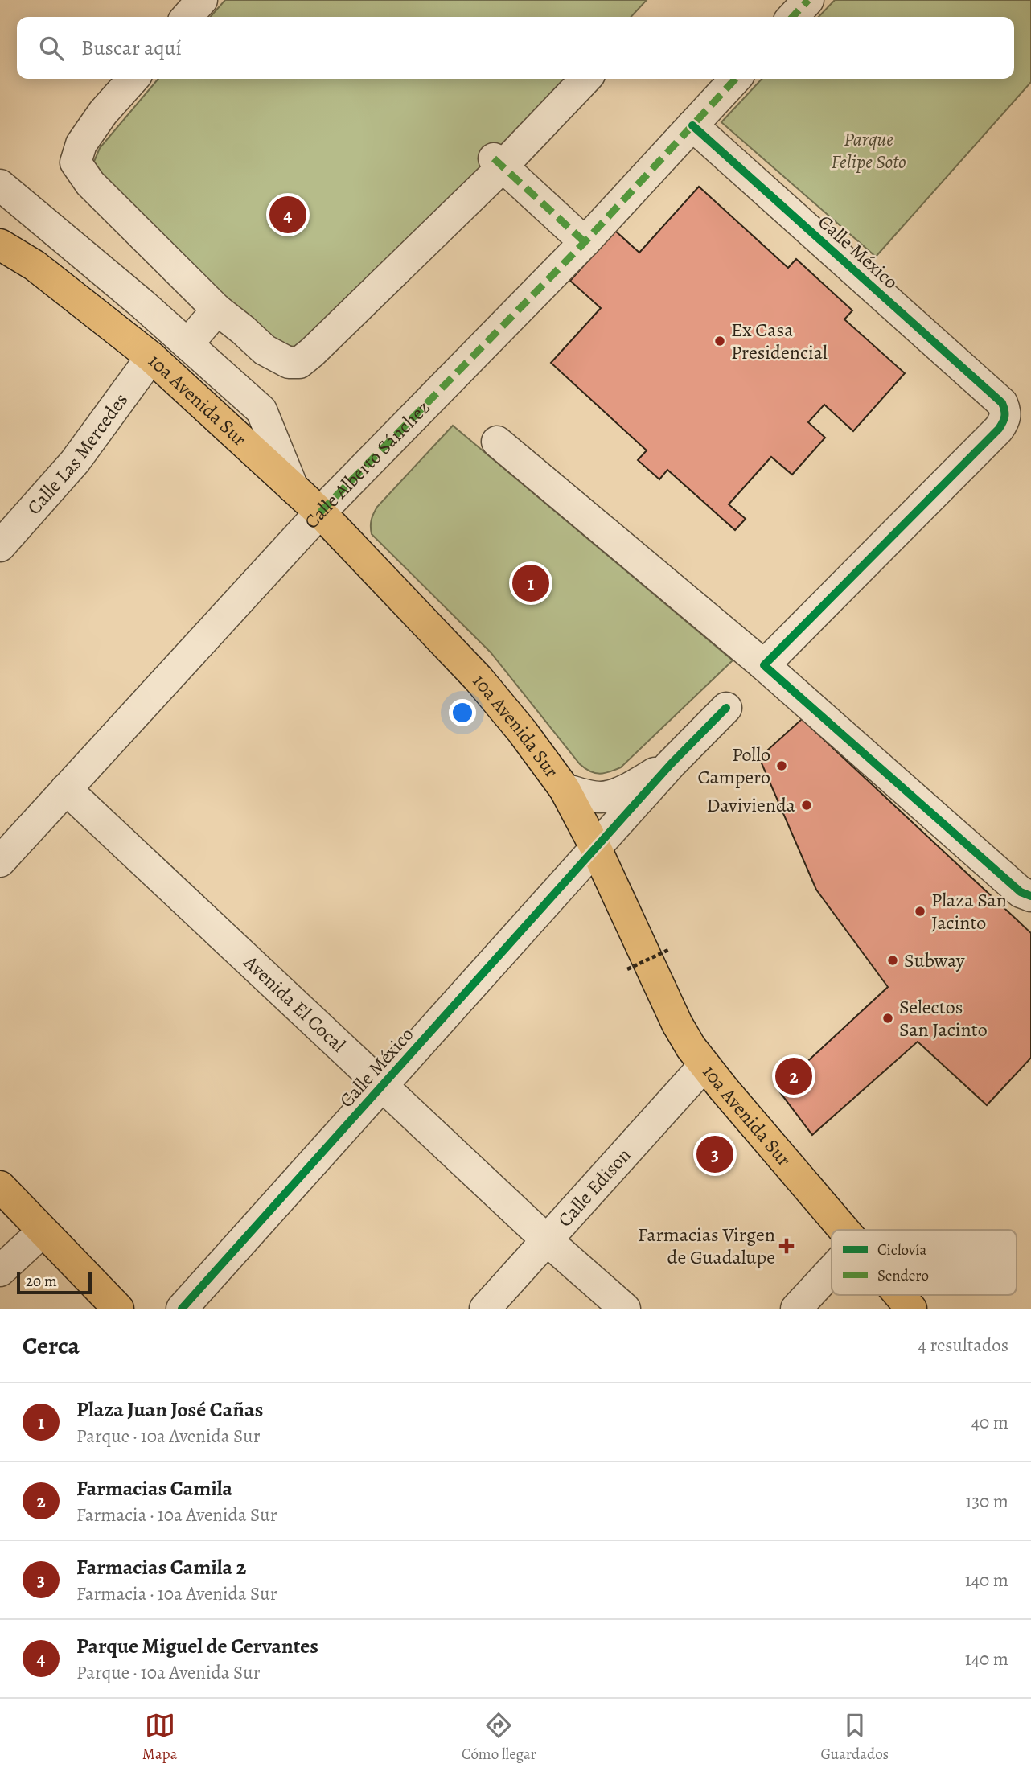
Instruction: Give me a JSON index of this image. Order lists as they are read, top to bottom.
{
  "streets": {
    "main road": ["10a Avenida Sur"],
    "street": [
      "Calle México",
      "Calle Las Mercedes",
      "Calle Alberto Sánchez",
      "Avenida El Cocal",
      "Calle Edison"
    ]
  },
  "crossings": [
    ["Calle México", "10a Avenida Sur"],
    ["Calle México", "Calle Alberto Sánchez"],
    ["Calle México", "Avenida El Cocal"],
    ["10a Avenida Sur", "Calle Las Mercedes"],
    ["10a Avenida Sur", "Calle Alberto Sánchez"],
    ["10a Avenida Sur", "Calle Edison"],
    ["Calle Alberto Sánchez", "Avenida El Cocal"],
    ["Avenida El Cocal", "Calle Edison"]
  ],
  "parks": ["Parque Felipe Soto"],
  "places": {
    "other": [
      "Ex Casa Presidencial",
      "Pollo Campero",
      "Davivienda",
      "Plaza San Jacinto",
      "Subway",
      "Selectos San Jacinto"
    ],
    "health": ["Farmacias Virgen de Guadalupe"]
  },
  "legend": ["Ciclovía", "Sendero"],
  "scale_bar": "20 m",
  "page": {
    "search": "Buscar aquí",
    "pins": [
      "4",
      "1",
      "2",
      "3"
    ],
    "scale": "20 m",
    "heading": ["Cerca", "4 resultados"],
    "list": [
      {
        "mark": "1",
        "name": "Plaza Juan José Cañas",
        "note": "Parque · 10a Avenida Sur",
        "value": "40 m"
      },
      {
        "mark": "2",
        "name": "Farmacias Camila",
        "note": "Farmacia · 10a Avenida Sur",
        "value": "130 m"
      },
      {
        "mark": "3",
        "name": "Farmacias Camila 2",
        "note": "Farmacia · 10a Avenida Sur",
        "value": "140 m"
      },
      {
        "mark": "4",
        "name": "Parque Miguel de Cervantes",
        "note": "Parque · 10a Avenida Sur",
        "value": "140 m"
      }
    ],
    "nav": ["Mapa", "Cómo llegar", "Guardados"]
  }
}
